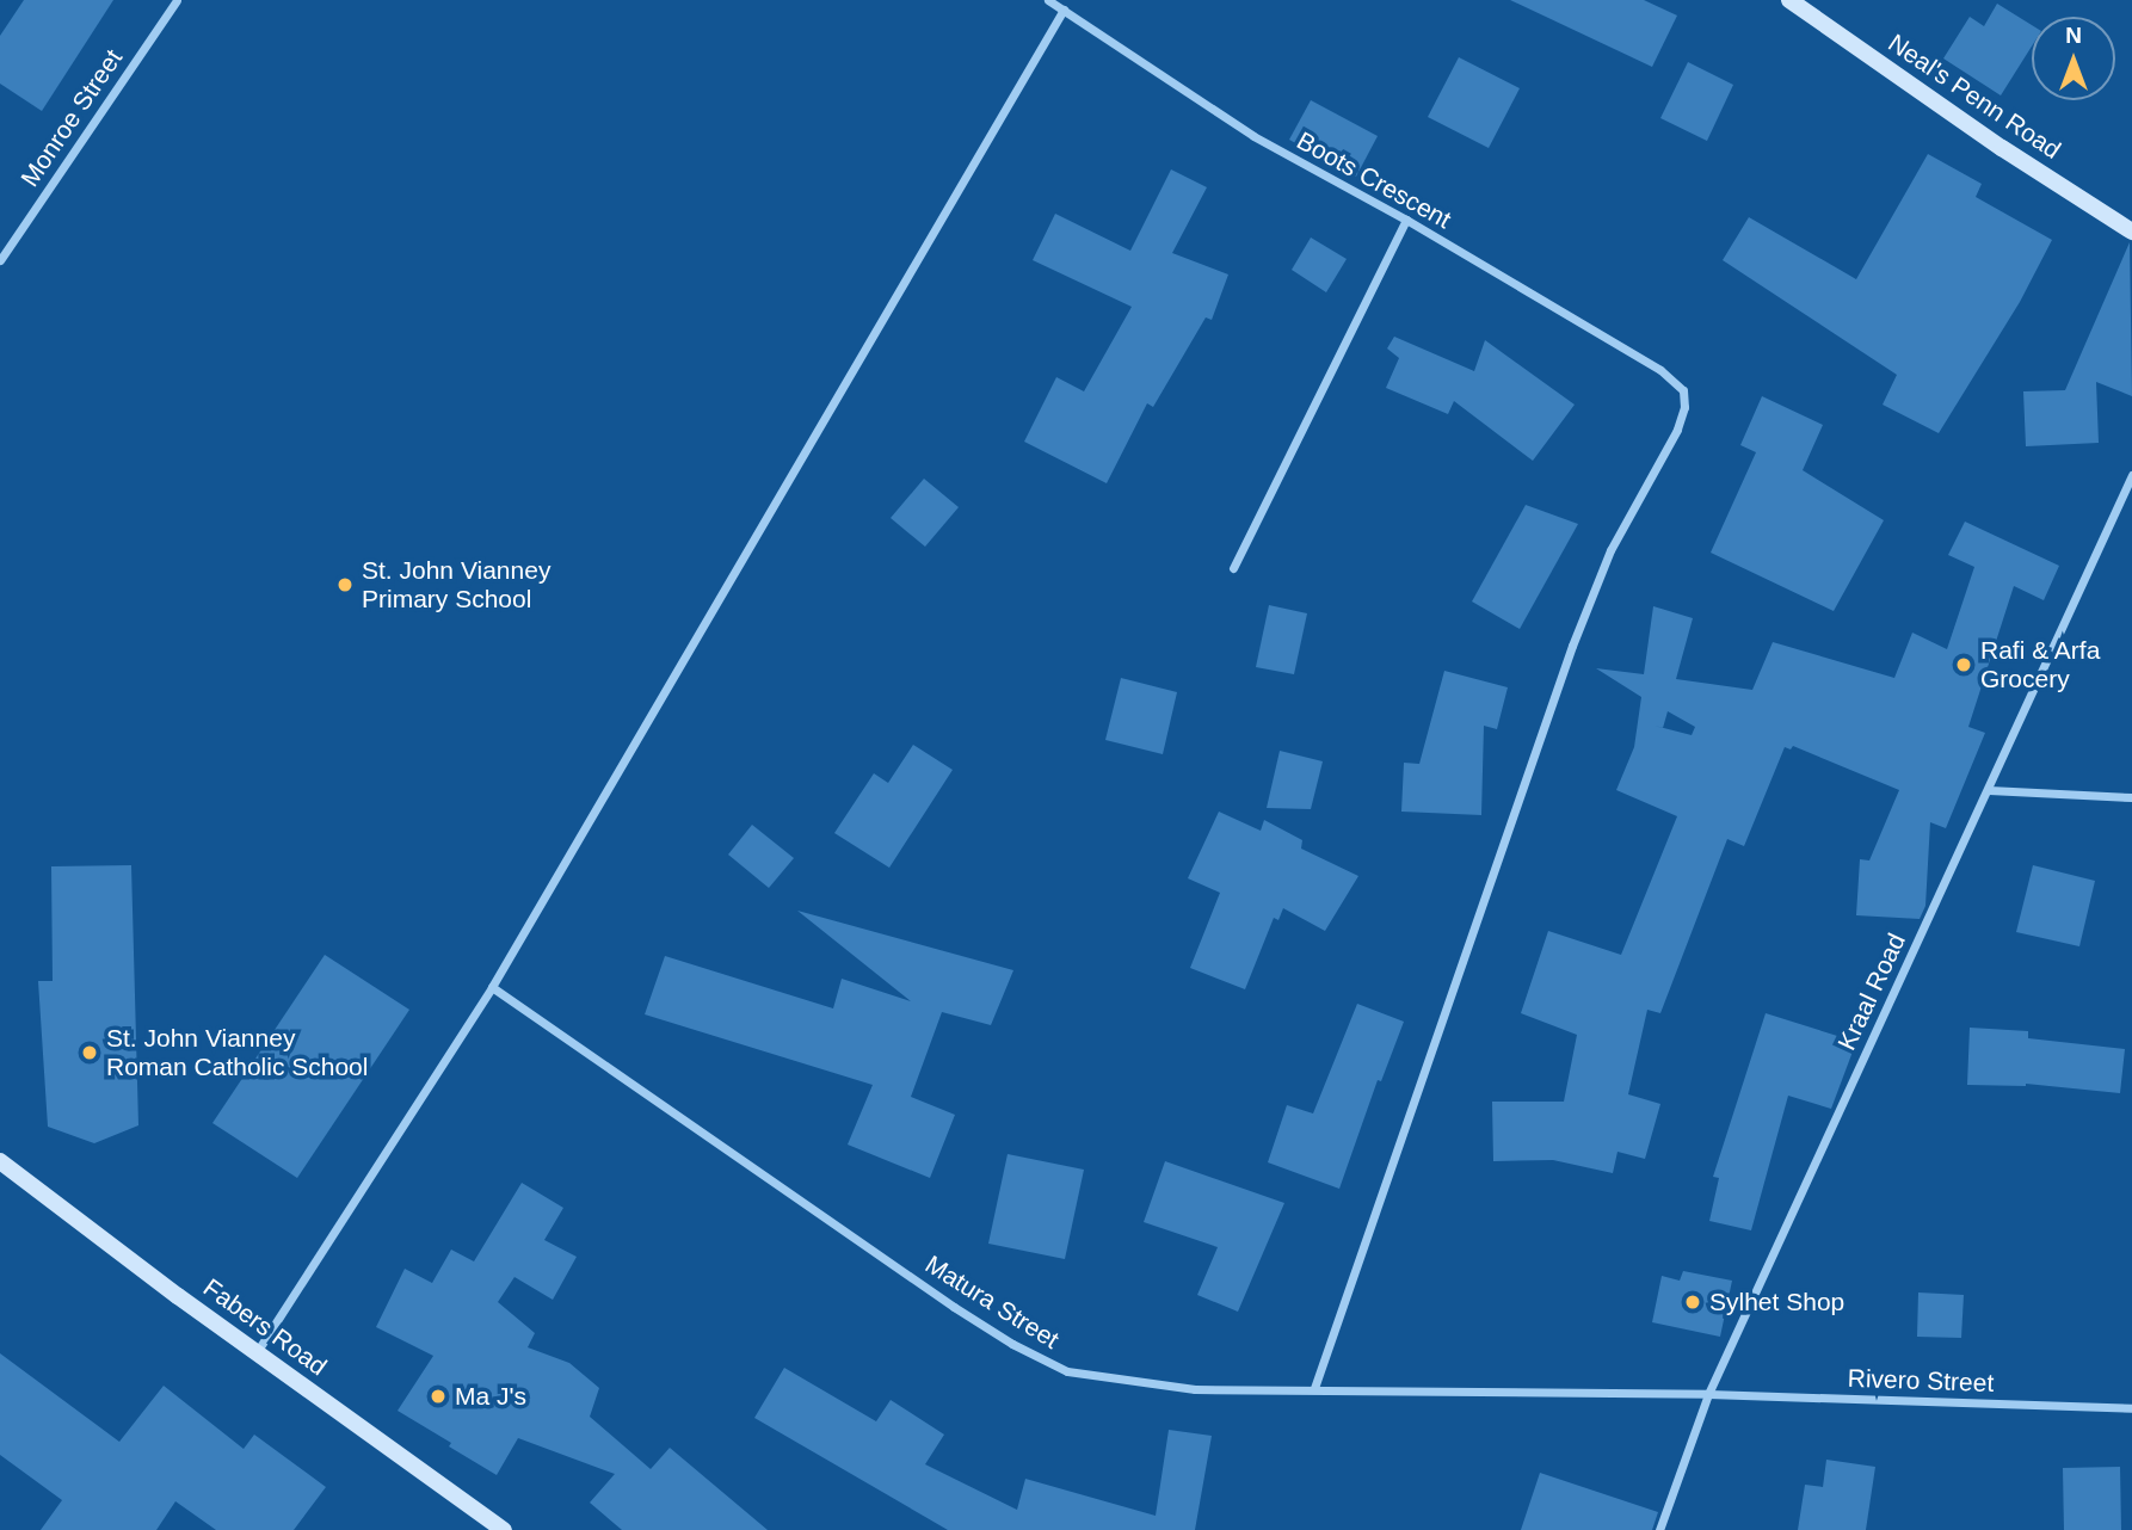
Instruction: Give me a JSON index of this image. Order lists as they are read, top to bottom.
{
  "streets": {
    "main road": ["Neal's Penn Road", "Fabers Road"],
    "street": [
      "Monroe Street",
      "Boots Crescent",
      "Kraal Road",
      "Matura Street",
      "Rivero Street"
    ]
  },
  "crossings": [
    ["Boots Crescent", "Matura Street"],
    ["Kraal Road", "Matura Street"],
    ["Kraal Road", "Rivero Street"],
    ["Matura Street", "Rivero Street"]
  ],
  "places": [
    "St. John Vianney Primary School",
    "Rafi & Arfa Grocery",
    "St. John Vianney Roman Catholic School",
    "Sylhet Shop",
    "Ma J's"
  ],
  "north": "top"
}
